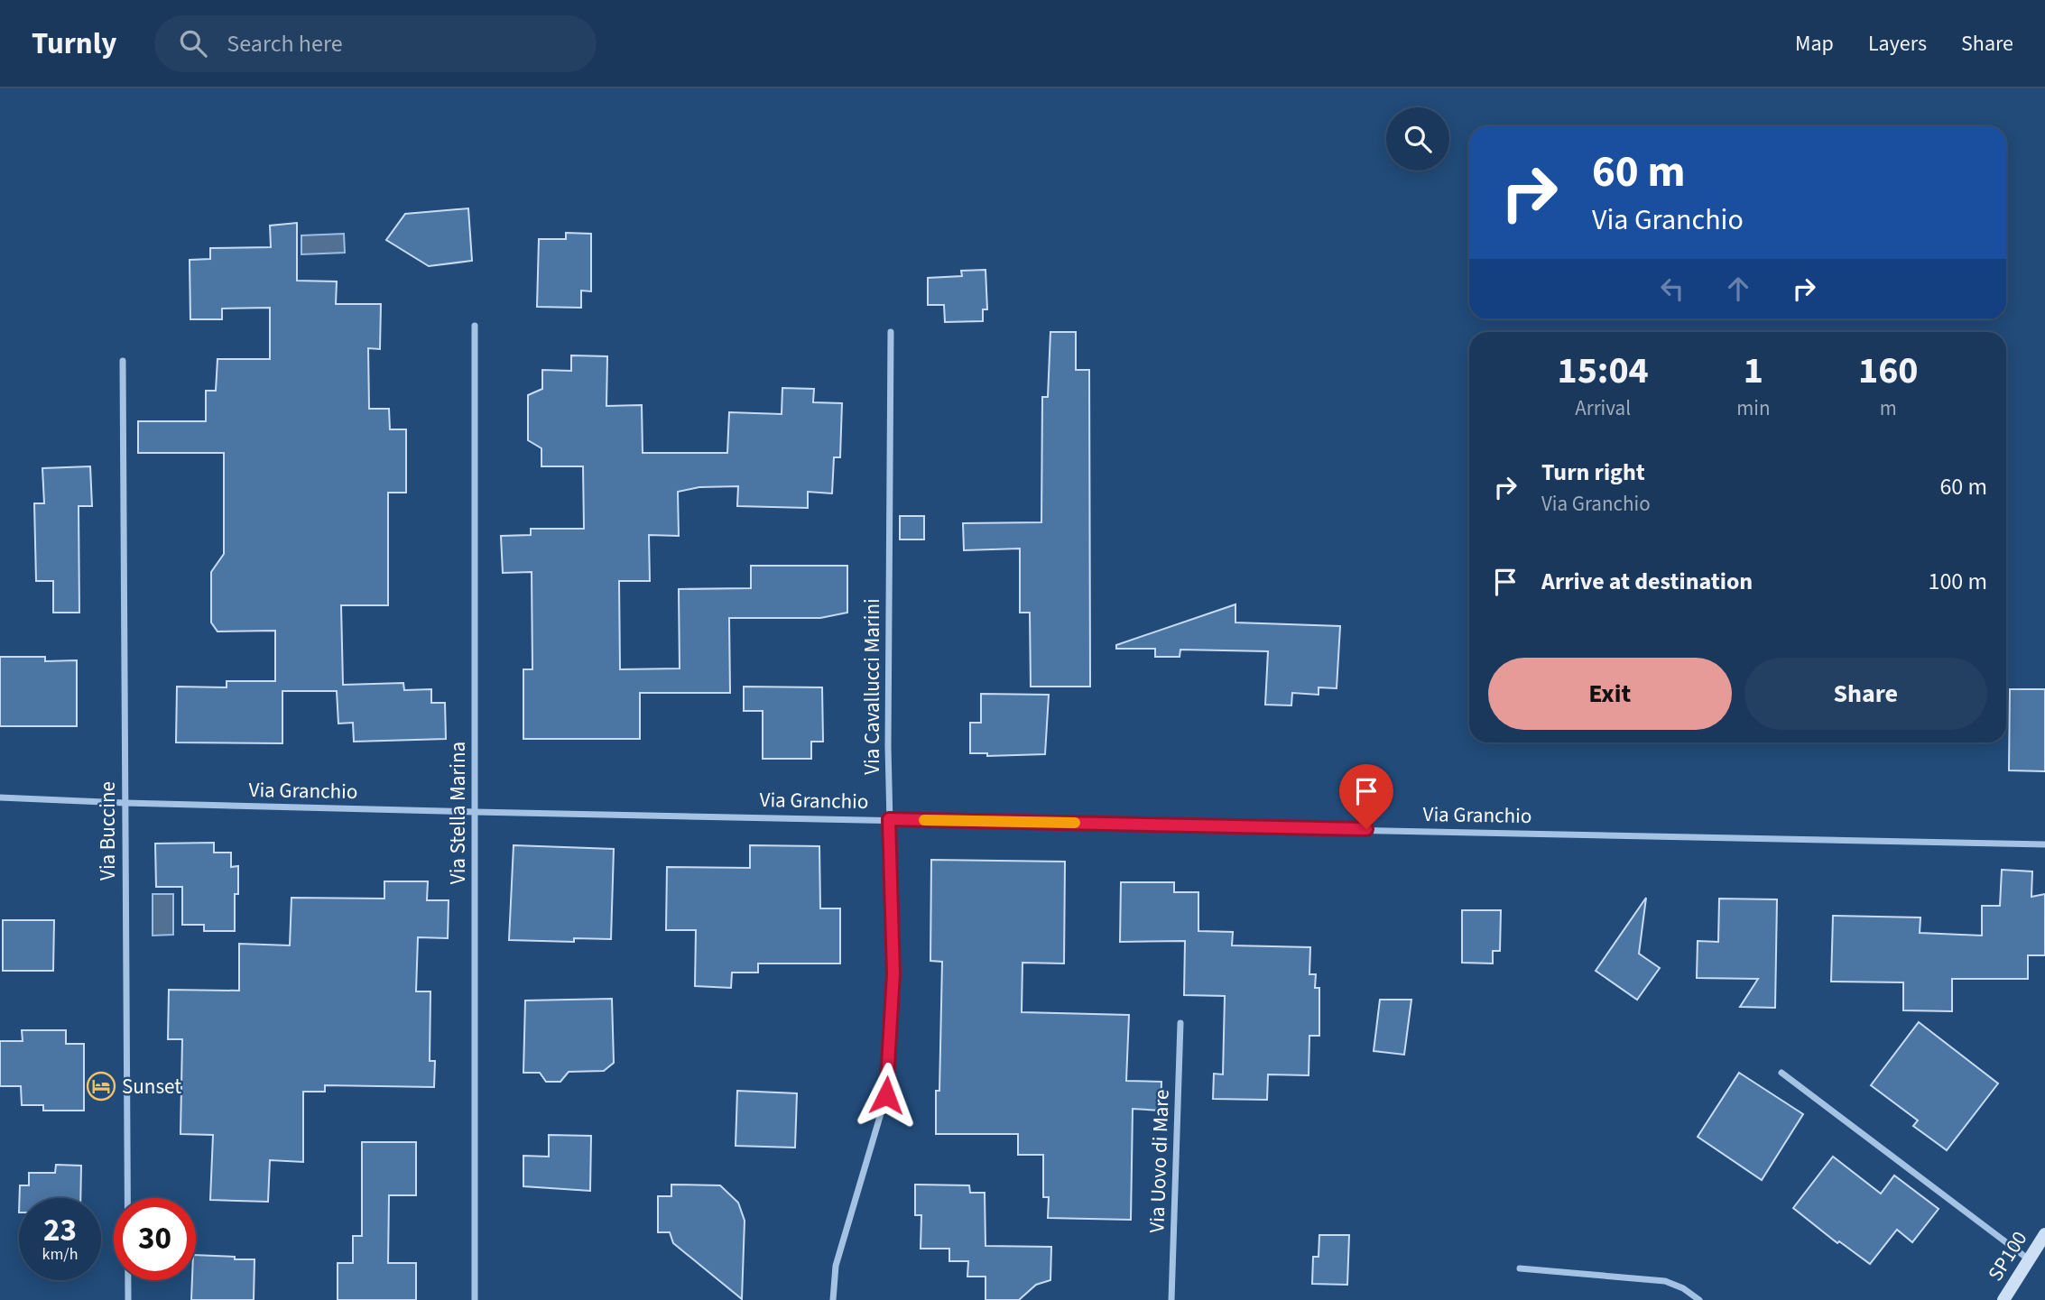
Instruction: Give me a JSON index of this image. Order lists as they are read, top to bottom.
{
  "streets": {
    "main road": ["SP100"],
    "street": [
      "Via Cavallucci Marini",
      "Via Granchio",
      "Via Stella Marina",
      "Via Buccine",
      "Via Uovo di Mare"
    ]
  },
  "crossings": [
    ["Via Cavallucci Marini", "Via Granchio"],
    ["Via Granchio", "Via Stella Marina"],
    ["Via Granchio", "Via Buccine"]
  ],
  "places": {
    "hotel": ["Sunset"]
  },
  "page": {
    "header": "Turnly",
    "search": "Search here",
    "nav": ["Map", "Layers", "Share"],
    "turn": ["60 m", "Via Granchio"],
    "eta": [
      "15:04",
      "Arrival",
      "1",
      "min",
      "160",
      "m"
    ],
    "list": [
      {
        "name": "Turn right",
        "note": "Via Granchio",
        "value": "60 m"
      },
      {
        "name": "Arrive at destination",
        "value": "100 m"
      }
    ],
    "buttons": ["Exit", "Share"],
    "speed": "23 km/h",
    "limit": "30"
  }
}
